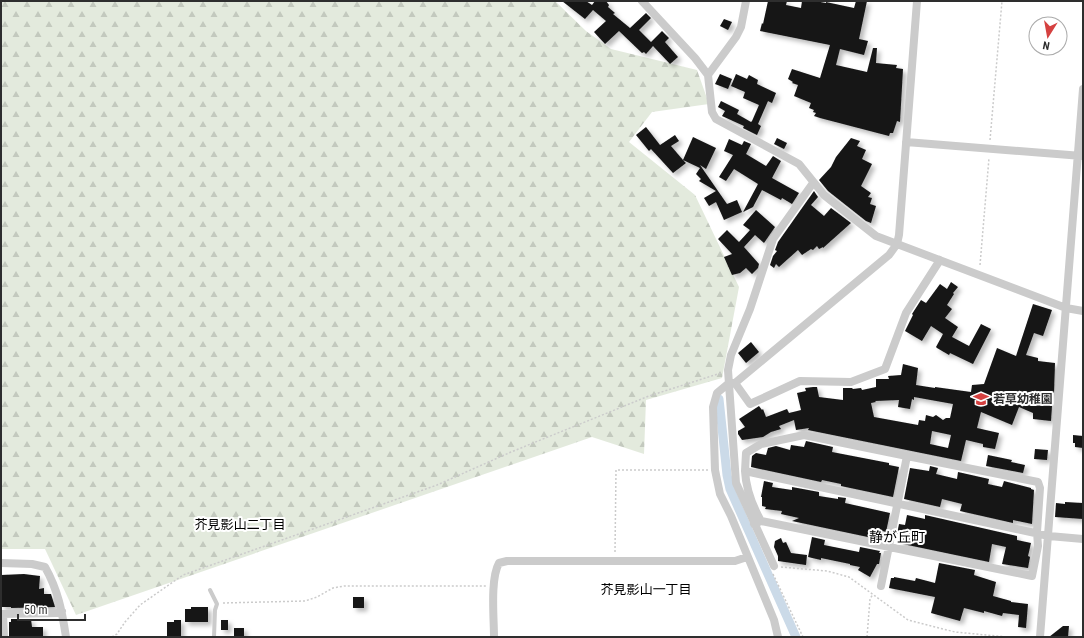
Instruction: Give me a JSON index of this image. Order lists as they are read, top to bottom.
{
  "districts": ["芥見影山二丁目", "静が丘町", "芥見影山一丁目"],
  "places": {
    "school or university": ["若草幼稚園"]
  },
  "scale_bar": "50 m",
  "north": "bottom"
}
